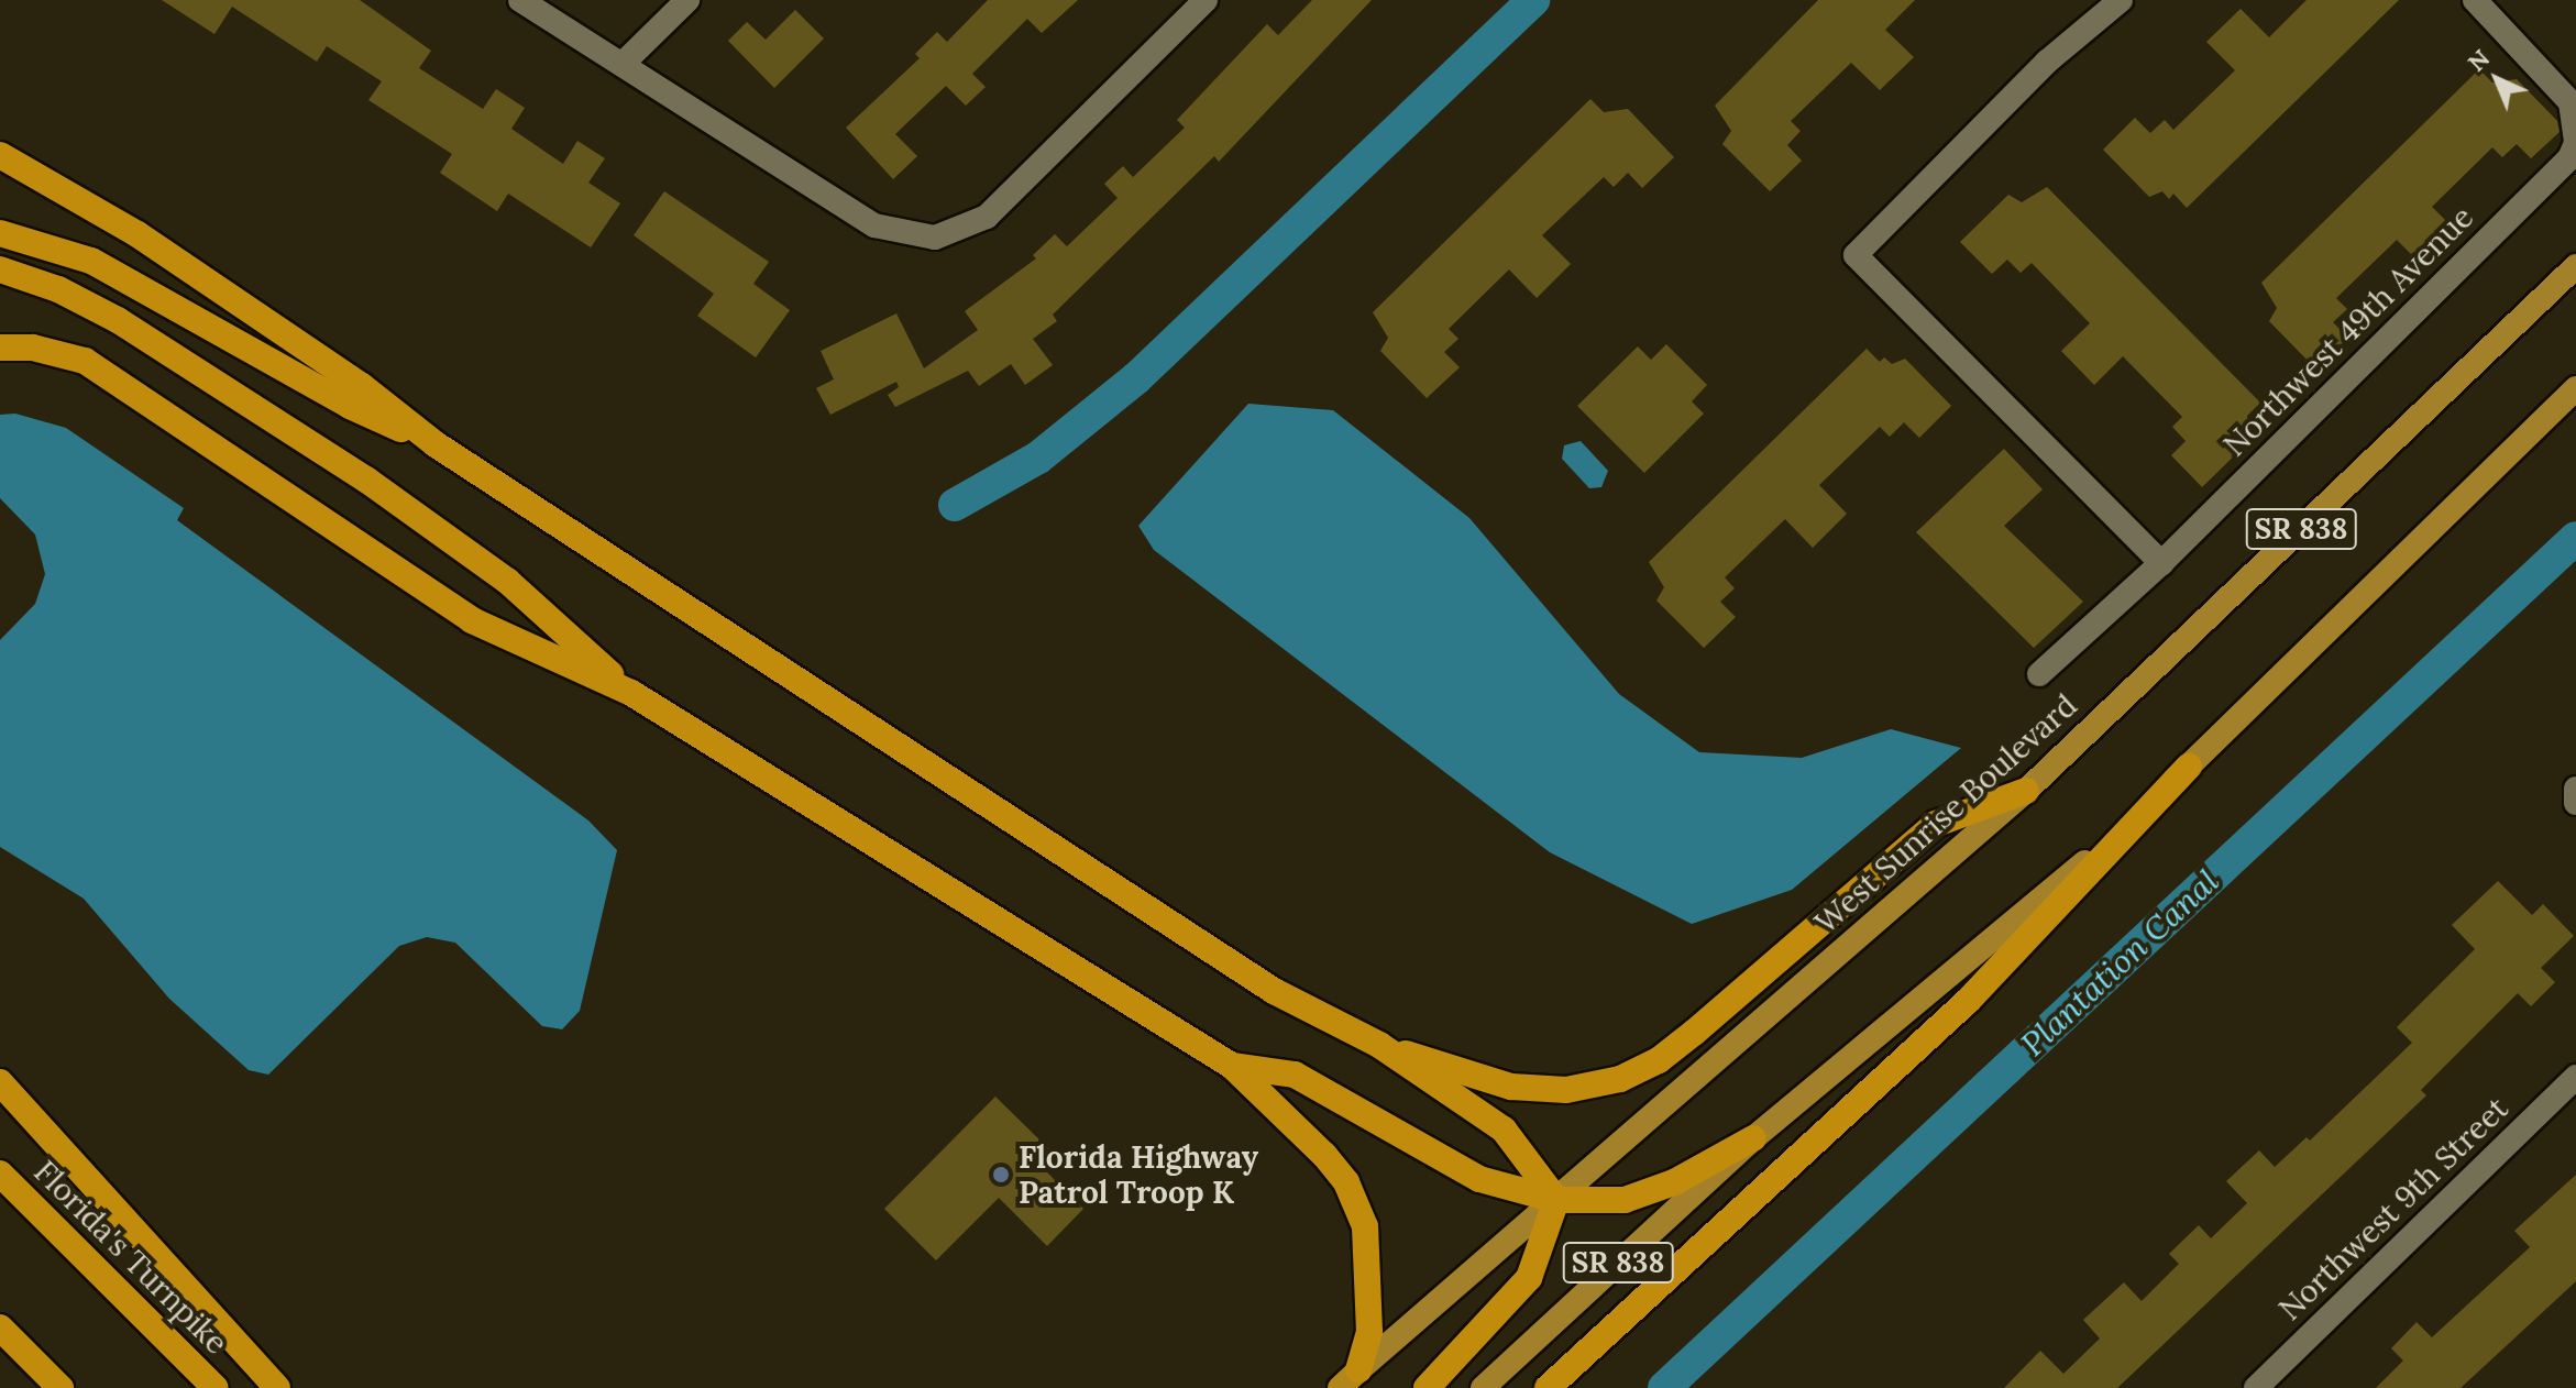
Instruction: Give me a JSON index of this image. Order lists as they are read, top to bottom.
{
  "streets": {
    "highway": ["Florida's Turnpike"],
    "main road": ["SR 838", "West Sunrise Boulevard"],
    "street": ["Northwest 49th Avenue", "Northwest 9th Street"]
  },
  "water": ["Plantation Canal"],
  "places": ["Florida Highway Patrol Troop K"],
  "north": "top left"
}
